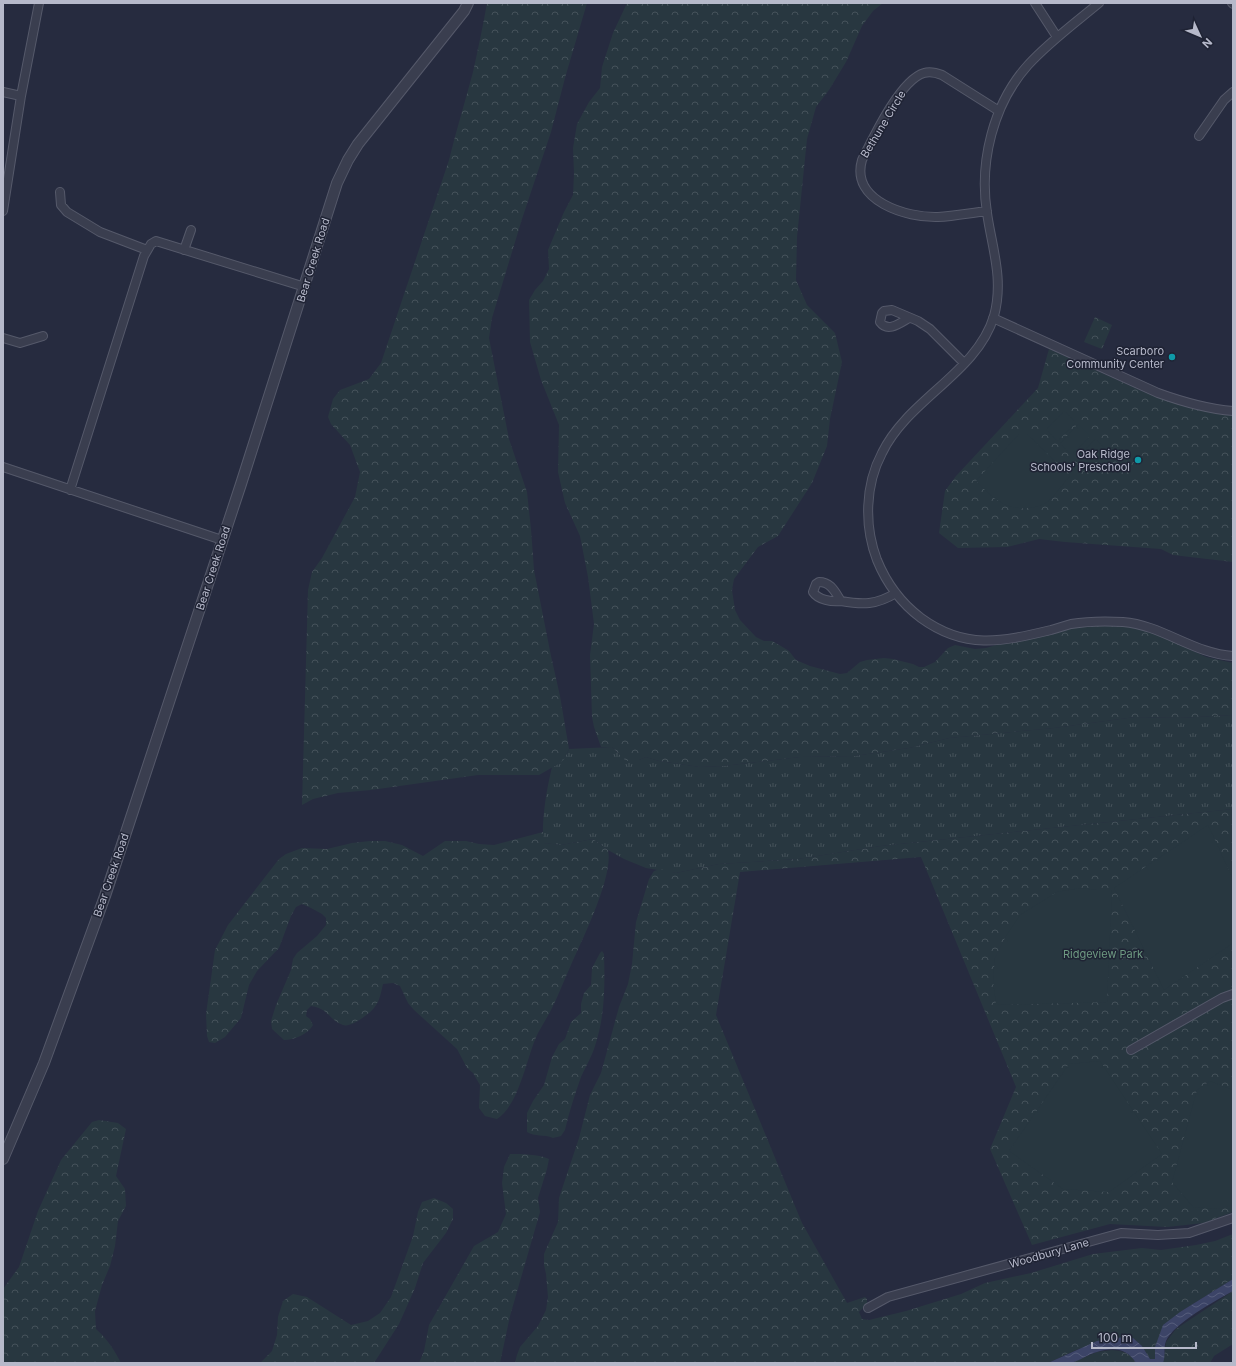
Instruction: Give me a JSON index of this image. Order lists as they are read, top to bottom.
{
  "streets": {
    "street": ["Bethune Circle", "Bear Creek Road", "Woodbury Lane"]
  },
  "parks": ["Ridgeview Park"],
  "places": ["Scarboro Community Center", "Oak Ridge Schools' Preschool"],
  "scale_bar": "100 m",
  "north": "bottom right"
}
